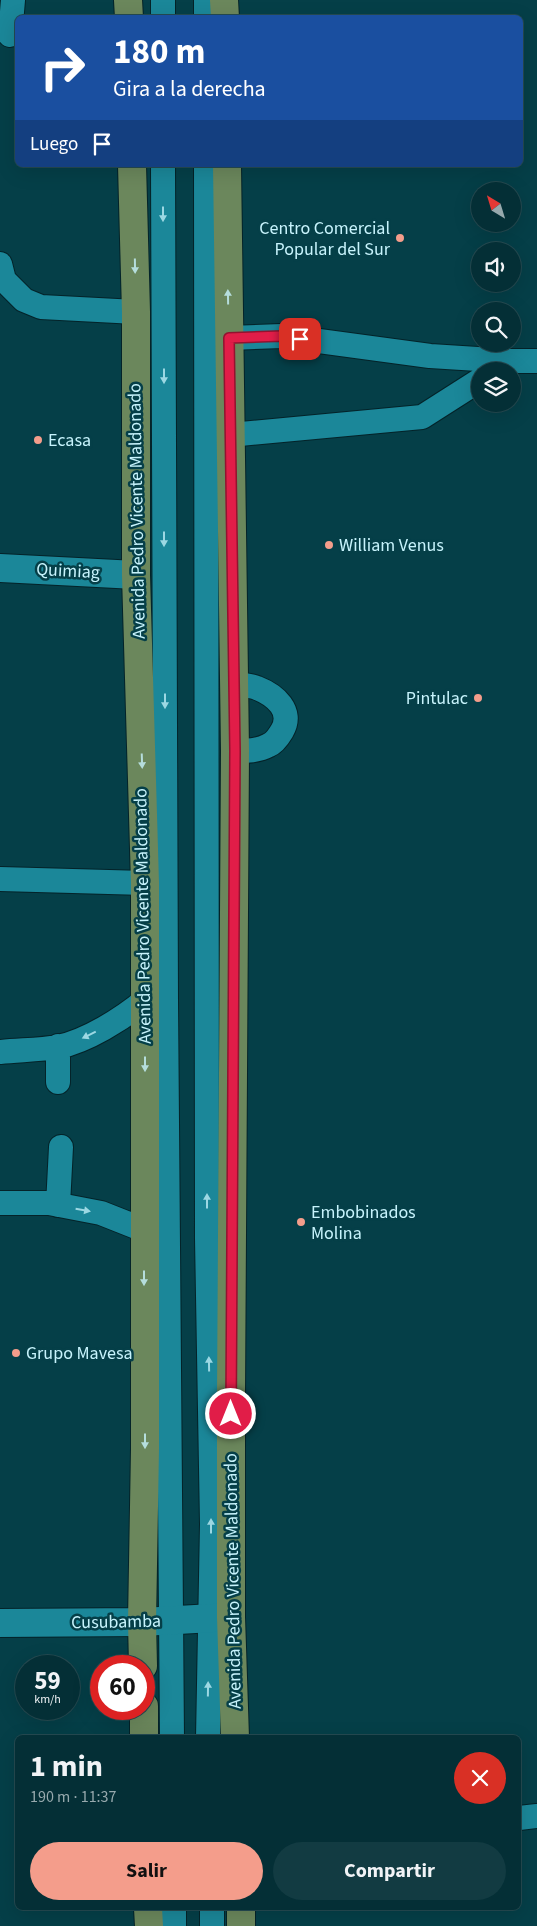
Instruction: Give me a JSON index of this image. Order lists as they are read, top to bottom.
{
  "streets": {
    "main road": ["Avenida Pedro Vicente Maldonado"],
    "street": ["Quimiag", "Cusubamba"]
  },
  "crossings": [
    ["Avenida Pedro Vicente Maldonado", "Quimiag"],
    ["Avenida Pedro Vicente Maldonado", "Cusubamba"]
  ],
  "places": [
    "Centro Comercial Popular del Sur",
    "Ecasa",
    "William Venus",
    "Pintulac",
    "Embobinados Molina",
    "Grupo Mavesa"
  ],
  "north": "top left",
  "page": {
    "turn": ["180 m", "Gira a la derecha"],
    "then": "Luego",
    "speed": "59 km/h",
    "limit": "60",
    "heading": ["1 min", "190 m · 11:37"],
    "buttons": ["Salir", "Compartir"]
  }
}
